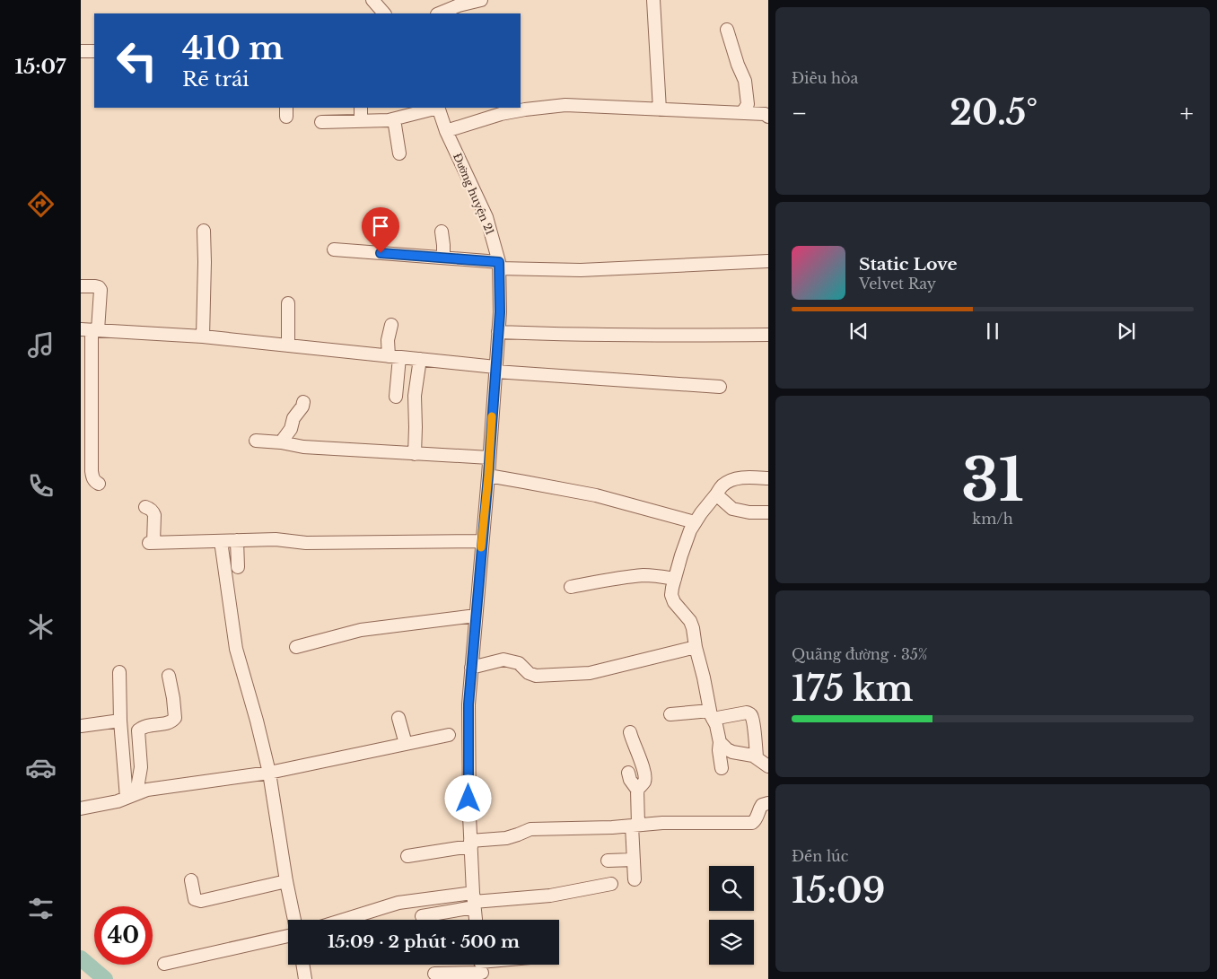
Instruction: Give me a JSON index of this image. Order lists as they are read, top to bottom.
{
  "streets": {
    "street": ["Đường huyện 21"]
  },
  "page": {
    "tabs": "15:07",
    "tile": [
      "Điều hòa",
      ["31", "km/h"],
      ["Quãng đường · 35%", "175 km"],
      ["Đến lúc", "15:09"]
    ],
    "turn": ["410 m", "Rẽ trái"],
    "heat": ["−", "20.5°", "+"],
    "song": ["Static Love", "Velvet Ray"],
    "limit": "40",
    "trip": "15:09 · 2 phút · 500 m"
  }
}
